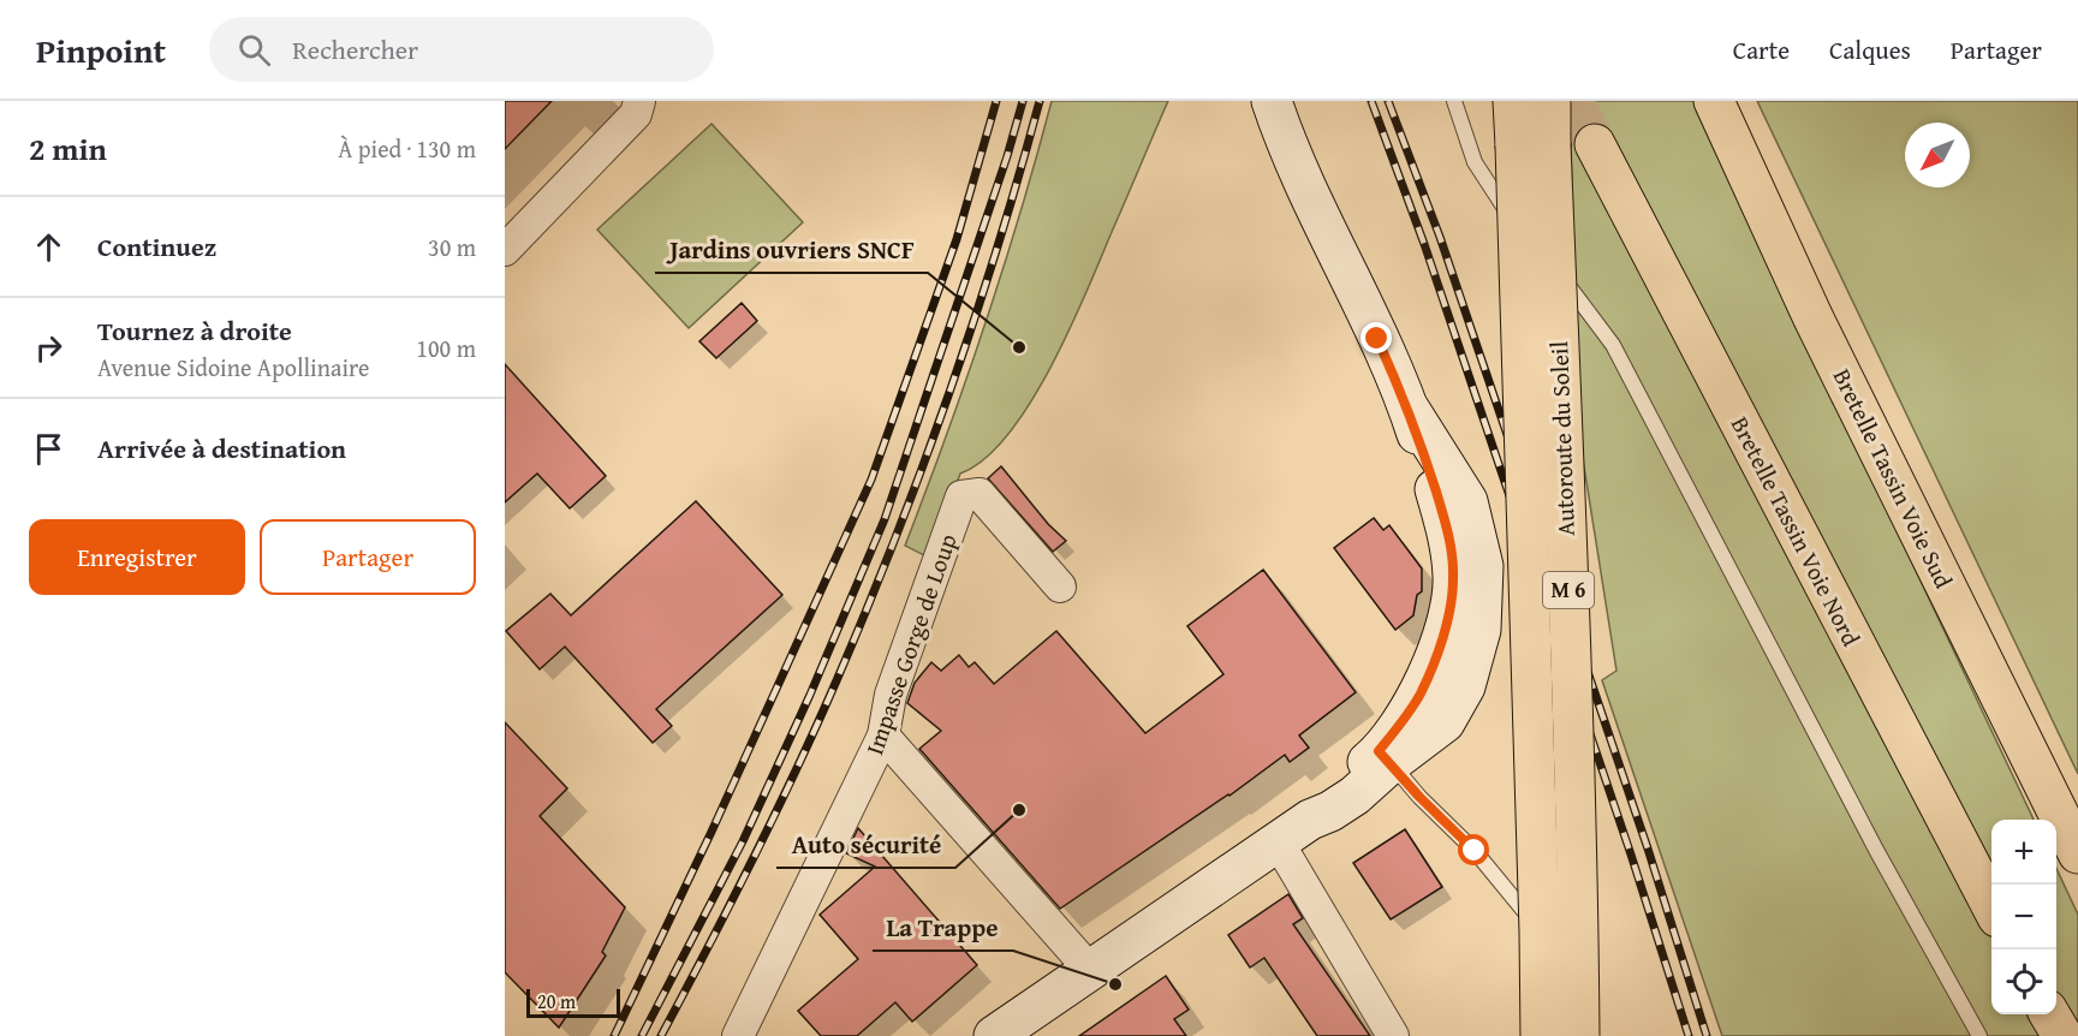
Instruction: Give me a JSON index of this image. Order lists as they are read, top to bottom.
{
  "streets": {
    "main road": [
      "Autoroute du Soleil",
      "Bretelle Tassin Voie Sud",
      "Bretelle Tassin Voie Nord",
      "M 6"
    ],
    "street": ["Impasse Gorge de Loup"]
  },
  "places": ["Jardins ouvriers SNCF", "Auto sécurité", "La Trappe"],
  "scale_bar": "20 m",
  "north": "bottom left",
  "page": {
    "header": "Pinpoint",
    "search": "Rechercher",
    "nav": ["Carte", "Calques", "Partager"],
    "heading": ["2 min", "À pied · 130 m"],
    "list": [
      ["Continuez", "30 m"],
      ["Tournez à droite", "Avenue Sidoine Apollinaire", "100 m"],
      "Arrivée à destination"
    ],
    "buttons": ["Enregistrer", "Partager"],
    "map_buttons": ["+", "−"],
    "scale": "20 m"
  }
}
